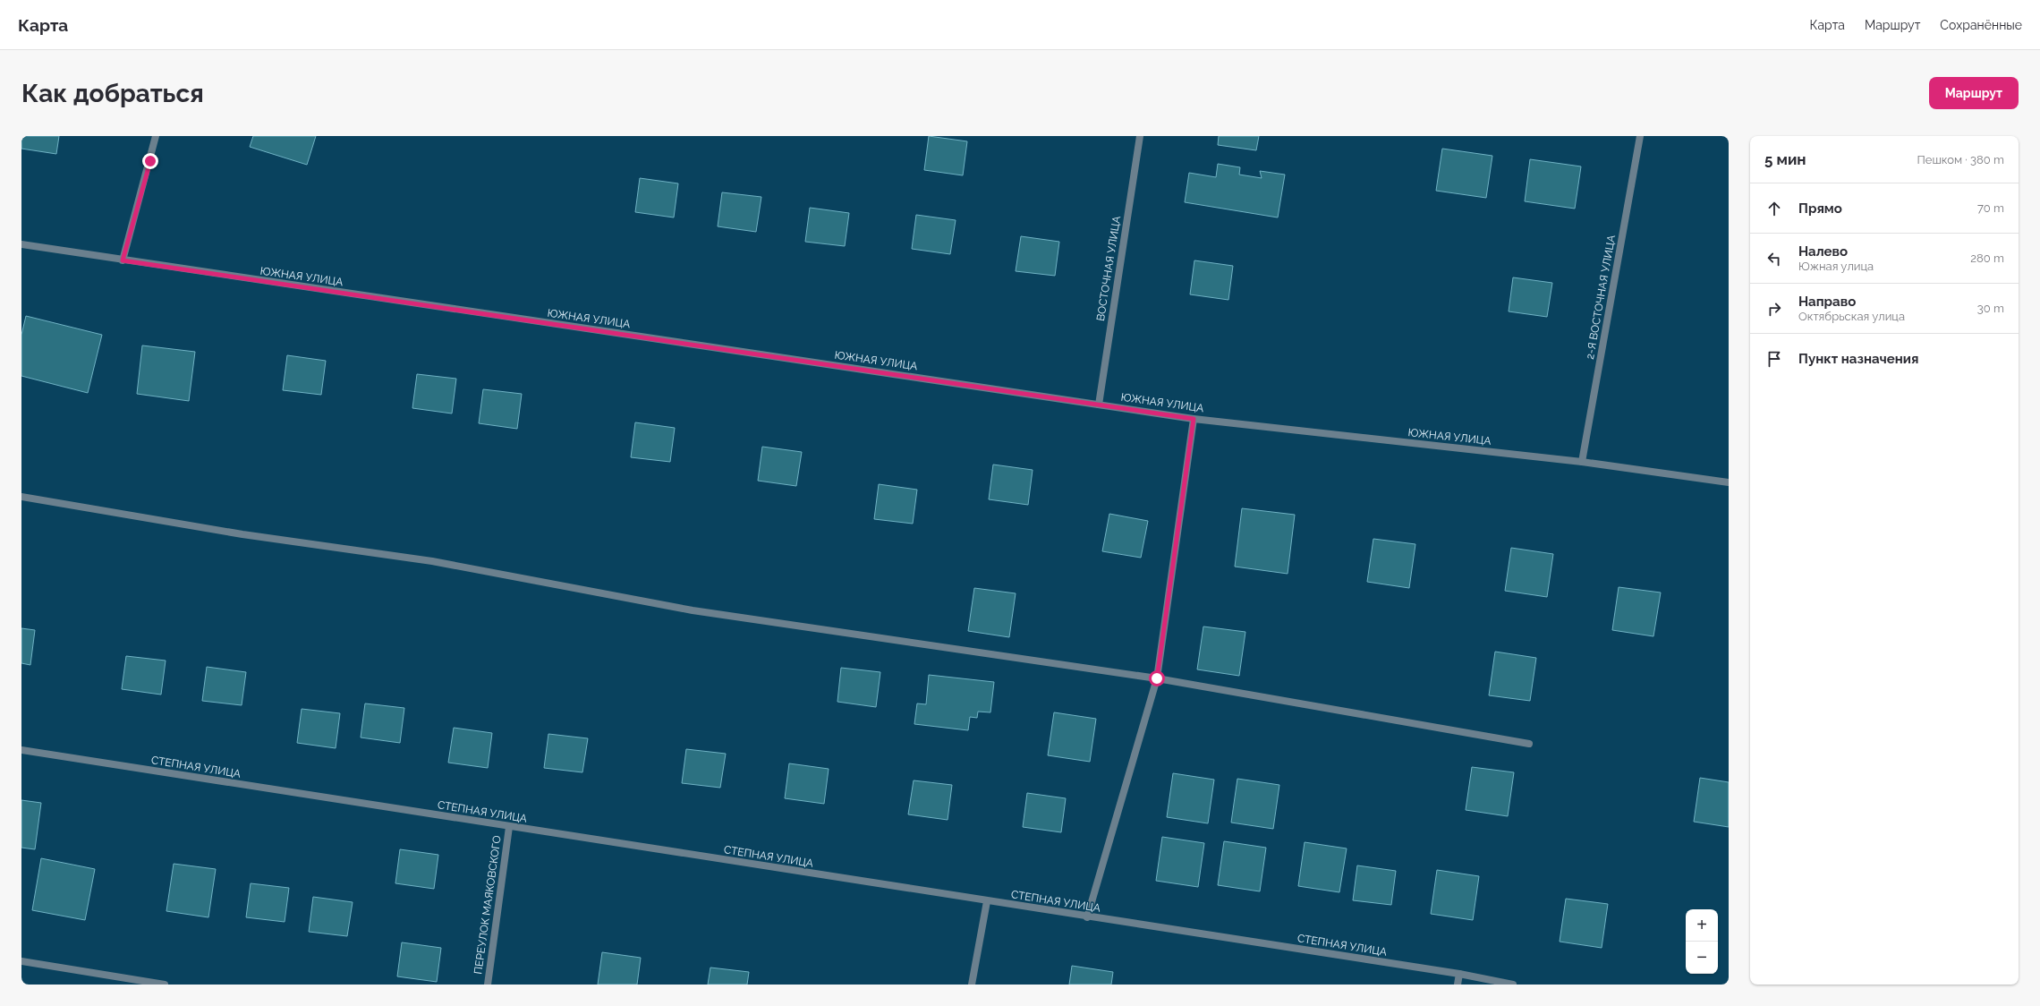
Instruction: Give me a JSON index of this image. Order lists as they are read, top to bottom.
{
  "streets": {
    "street": [
      "ВОСТОЧНАЯ УЛИЦА",
      "ЮЖНАЯ УЛИЦА",
      "2-Я ВОСТОЧНАЯ УЛИЦА",
      "СТЕПНАЯ УЛИЦА",
      "ПЕРЕУЛОК МАЯКОВСКОГО"
    ]
  },
  "crossings": [
    ["ВОСТОЧНАЯ УЛИЦА", "ЮЖНАЯ УЛИЦА"],
    ["ЮЖНАЯ УЛИЦА", "2-Я ВОСТОЧНАЯ УЛИЦА"],
    ["СТЕПНАЯ УЛИЦА", "ПЕРЕУЛОК МАЯКОВСКОГО"]
  ],
  "page": {
    "header": "Карта",
    "nav": ["Карта", "Маршрут", "Сохранённые"],
    "buttons": "Маршрут",
    "title": "Как добраться",
    "heading": ["5 мин", "Пешком · 380 m"],
    "list": [
      ["Прямо", "70 m"],
      ["Налево", "Южная улица", "280 m"],
      ["Направо", "Октябрьская улица", "30 m"],
      "Пункт назначения"
    ],
    "map_buttons": ["+", "−"]
  }
}
